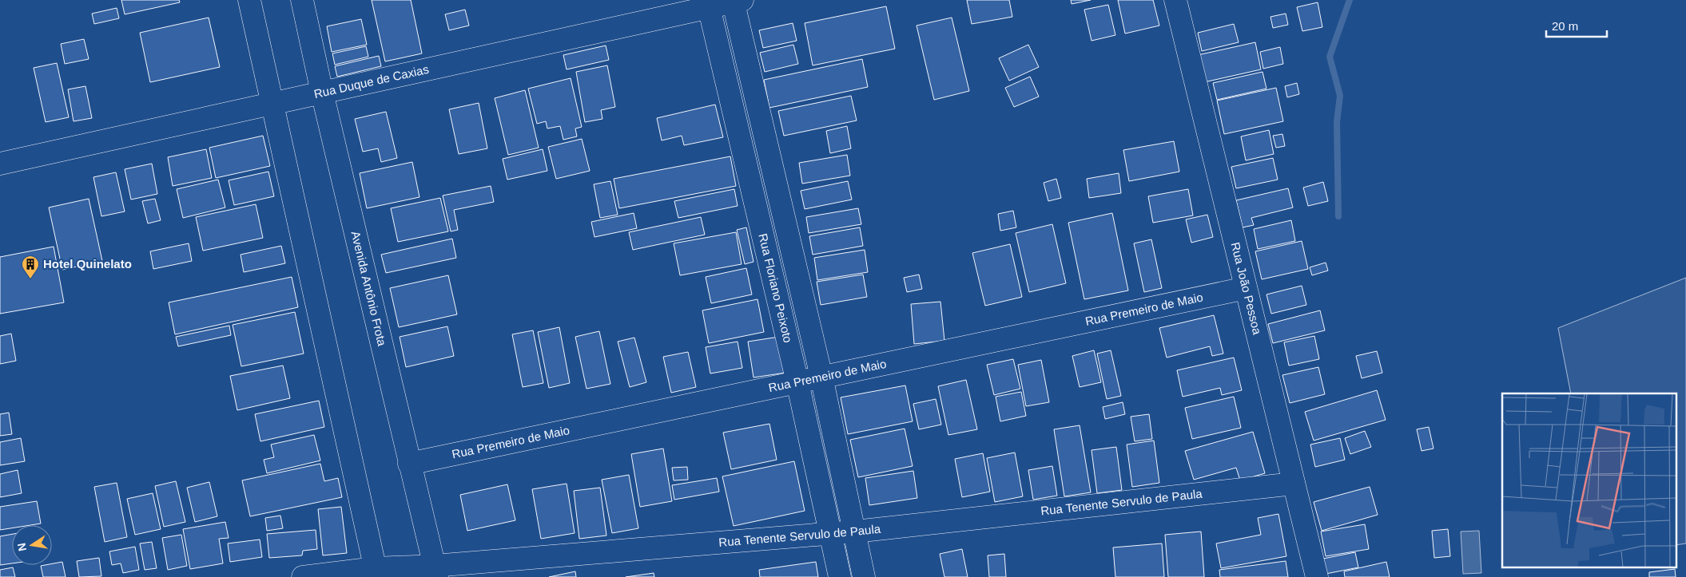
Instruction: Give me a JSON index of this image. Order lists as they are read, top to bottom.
{
  "streets": {
    "street": [
      "Rua Duque de Caxias",
      "Rua Floriano Peixoto",
      "Rua João Pessoa",
      "Avenida Antônio Frota",
      "Rua Premeiro de Maio",
      "Rua Tenente Servulo de Paula"
    ]
  },
  "crossings": [
    ["Rua Duque de Caxias", "Rua Floriano Peixoto"],
    ["Rua Duque de Caxias", "Avenida Antônio Frota"],
    ["Rua Floriano Peixoto", "Rua Premeiro de Maio"],
    ["Rua Floriano Peixoto", "Rua Tenente Servulo de Paula"],
    ["Rua João Pessoa", "Rua Premeiro de Maio"],
    ["Rua João Pessoa", "Rua Tenente Servulo de Paula"],
    ["Avenida Antônio Frota", "Rua Premeiro de Maio"],
    ["Avenida Antônio Frota", "Rua Tenente Servulo de Paula"]
  ],
  "places": {
    "building": ["Hotel Quinelato"]
  },
  "scale_bar": "20 m",
  "north": "left"
}
